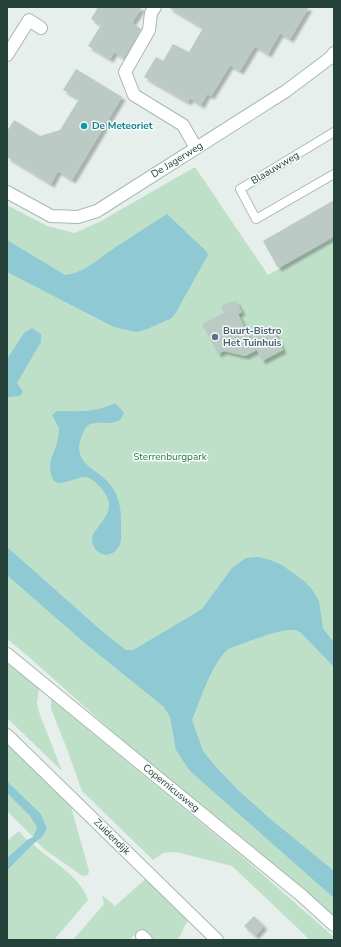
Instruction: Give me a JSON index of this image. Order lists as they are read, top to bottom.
{
  "streets": {
    "street": ["De Jagerweg", "Copernicusweg", "Zuidendijk"],
    "lane": ["Blaauwweg"]
  },
  "parks": ["Sterrenburgpark"],
  "places": ["De Meteoriet", "Buurt-Bistro Het Tuinhuis"]
}
